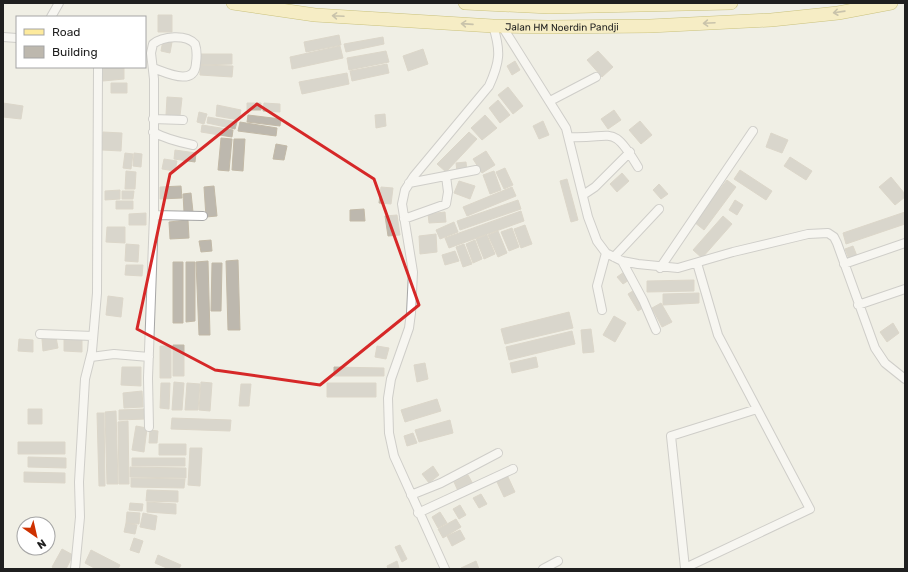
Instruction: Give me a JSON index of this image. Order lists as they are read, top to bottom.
{
  "streets": {
    "main road": ["Jalan HM Noerdin Pandji"]
  },
  "legend": ["Road", "Building"],
  "north": "bottom right"
}
